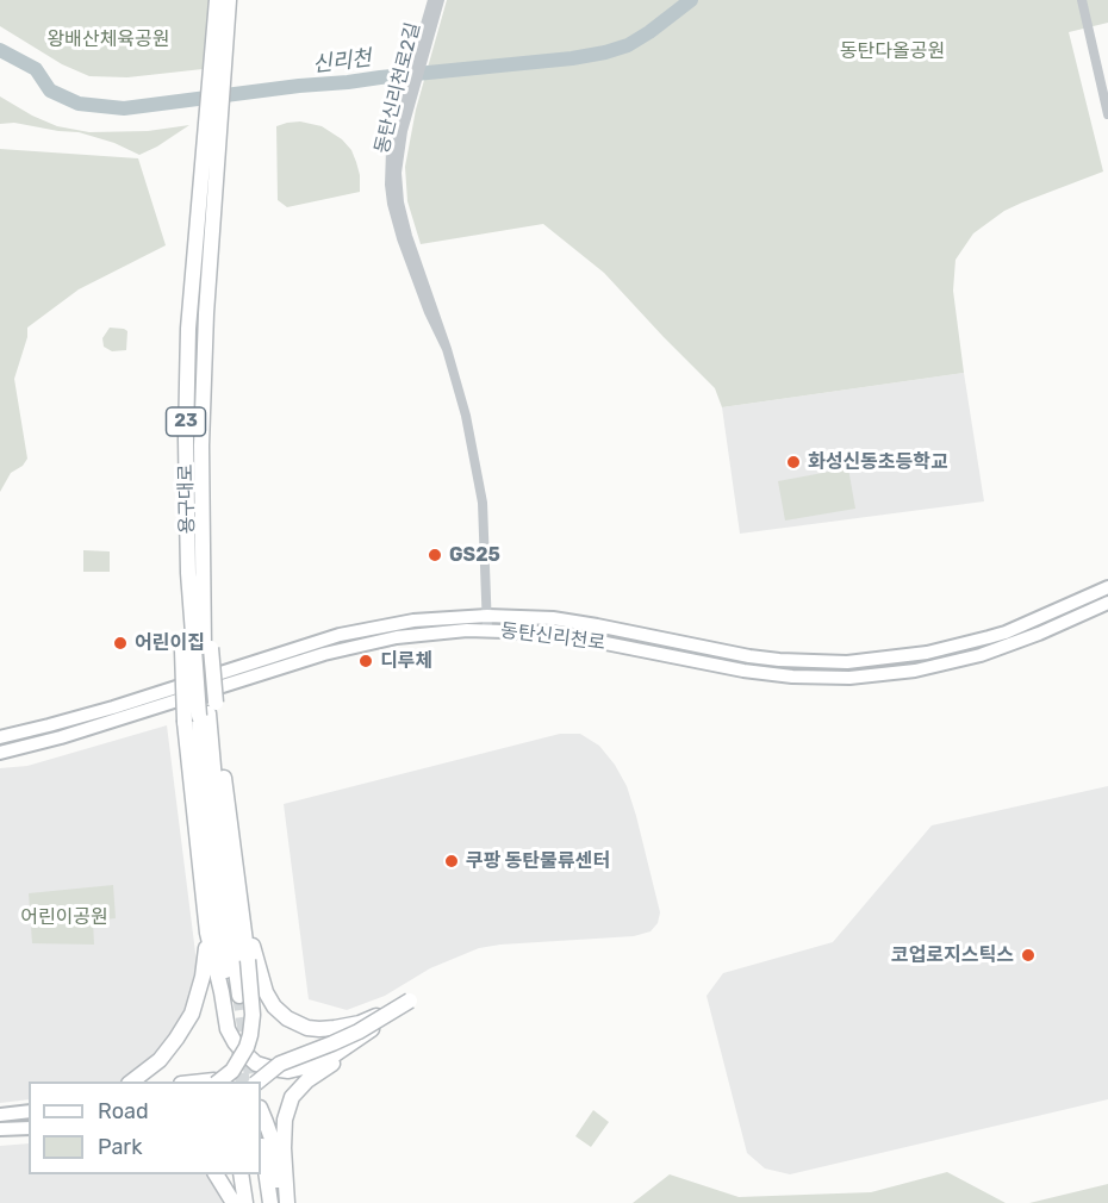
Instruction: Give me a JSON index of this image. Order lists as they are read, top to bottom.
{
  "streets": {
    "highway": ["23", "용구대로"],
    "main road": ["동탄신리천로"],
    "street": ["동탄신리천로2길"]
  },
  "crossings": [
    ["동탄신리천로2길", "동탄신리천로"]
  ],
  "water": ["신리천"],
  "parks": ["왕배산체육공원", "동탄다올공원", "어린이공원"],
  "places": [
    "화성신동초등학교",
    "GS25",
    "어린이집",
    "디루체",
    "쿠팡 동탄물류센터",
    "코업로지스틱스"
  ],
  "legend": ["Road", "Park"]
}
